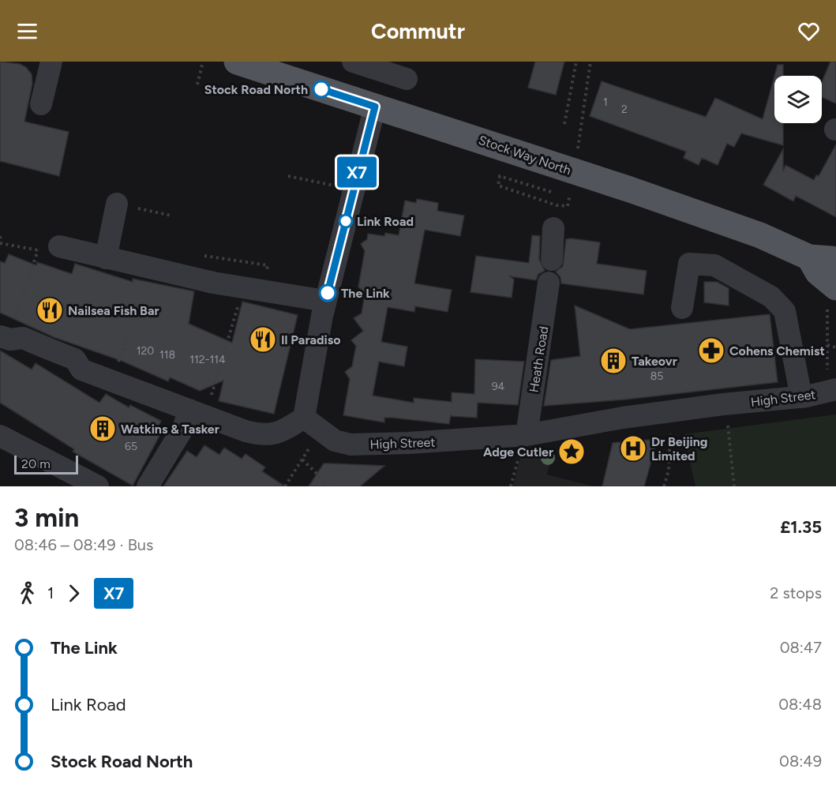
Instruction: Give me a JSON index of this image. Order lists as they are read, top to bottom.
{
  "streets": {
    "main road": ["Stock Way North"],
    "street": ["Heath Road", "High Street"]
  },
  "crossings": [
    ["Heath Road", "High Street"]
  ],
  "places": {
    "other": ["Stock Road North", "Link Road", "The Link"],
    "restaurant": ["Nailsea Fish Bar", "Il Paradiso"],
    "pharmacy": ["Cohens Chemist"],
    "building": ["Takeovr", "Watkins & Tasker"],
    "hospital": ["Dr Beijing Limited"],
    "place": ["Adge Cutler"]
  },
  "lines": ["bus line X7"],
  "house_numbers": [
    "1",
    "2",
    "120",
    "118",
    "112-114",
    "85",
    "94",
    "65"
  ],
  "scale_bar": "20 m",
  "page": {
    "header": "Commutr",
    "on_map": "X7",
    "scale": "20 m",
    "heading": ["3 min", "08:46 – 08:49 · Bus", "£1.35"],
    "legs": ["1", "X7", "2 stops"],
    "list": [
      {
        "name": "The Link",
        "value": "08:47"
      },
      {
        "name": "Link Road",
        "value": "08:48"
      },
      {
        "name": "Stock Road North",
        "value": "08:49"
      }
    ]
  }
}
